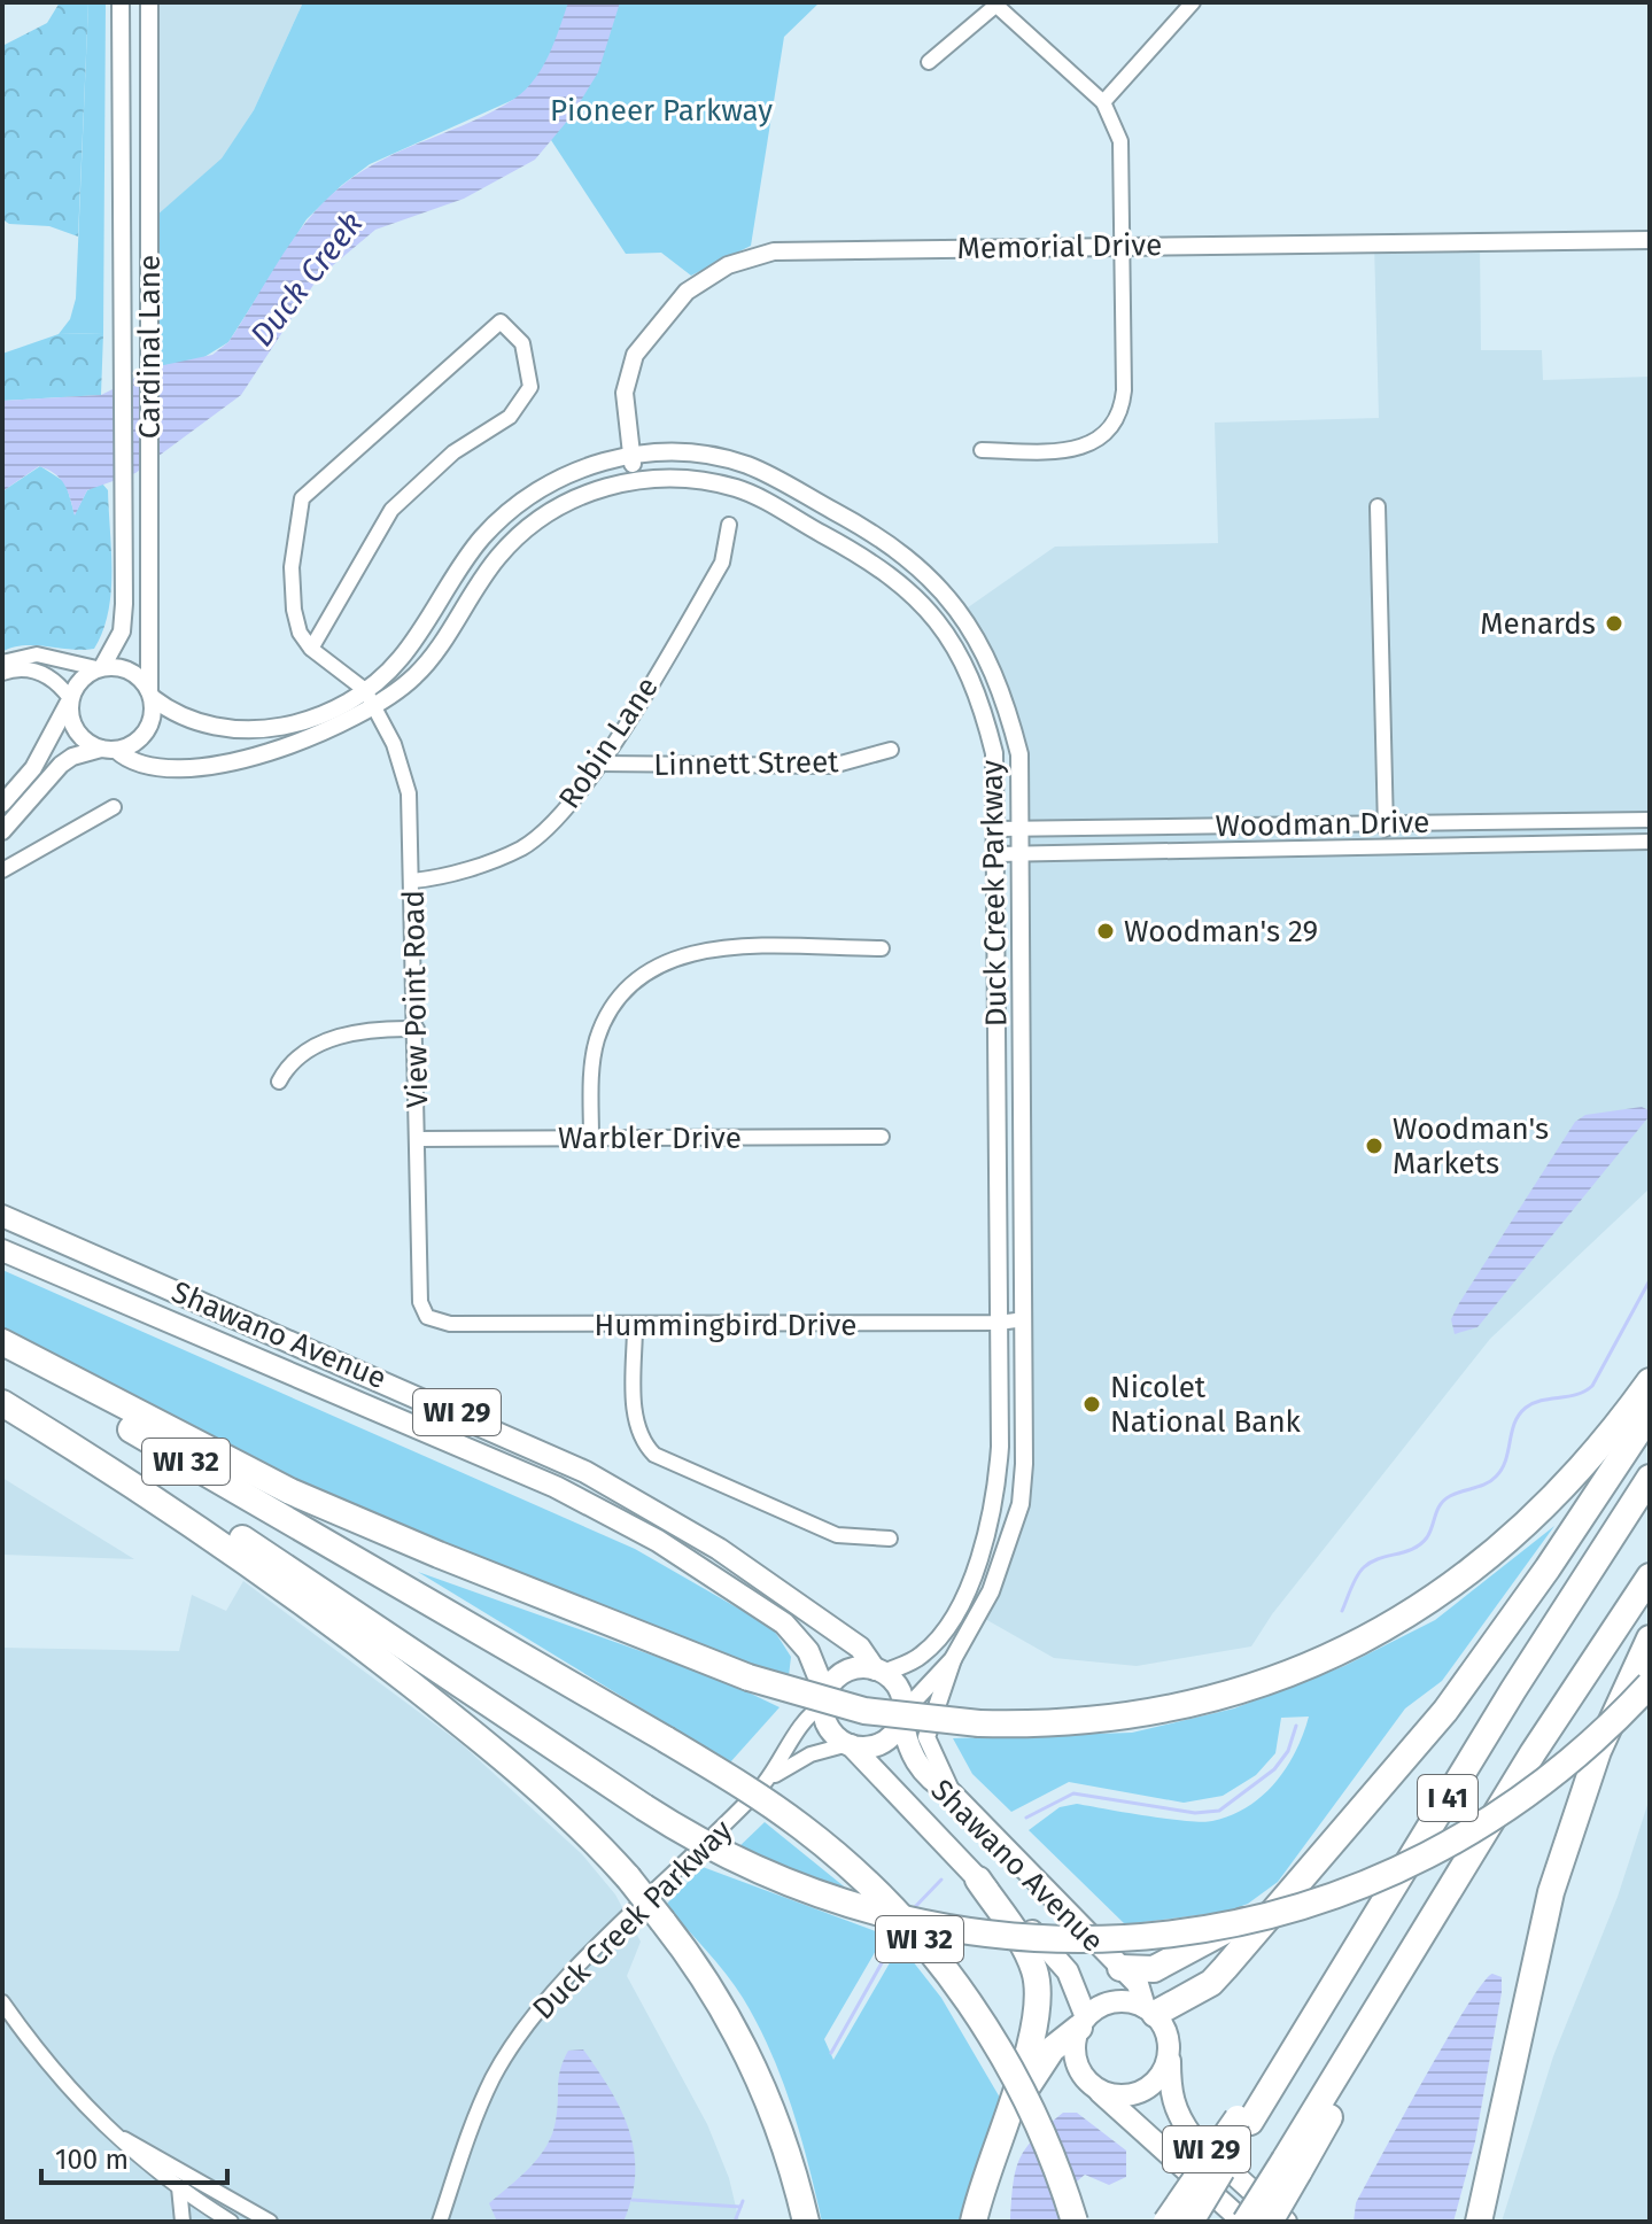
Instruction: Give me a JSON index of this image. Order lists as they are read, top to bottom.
{
  "streets": {
    "highway": ["WI 32", "I 41"],
    "main road": ["Shawano Avenue", "WI 29"],
    "street": [
      "Memorial Drive",
      "Cardinal Lane",
      "Robin Lane",
      "Linnett Street",
      "Woodman Drive",
      "Duck Creek Parkway",
      "View Point Road",
      "Warbler Drive",
      "Hummingbird Drive"
    ]
  },
  "crossings": [
    ["Memorial Drive", "Duck Creek Parkway"],
    ["Cardinal Lane", "Duck Creek Parkway"],
    ["Robin Lane", "Linnett Street"],
    ["Robin Lane", "View Point Road"],
    ["Woodman Drive", "Duck Creek Parkway"],
    ["Duck Creek Parkway", "View Point Road"],
    ["Duck Creek Parkway", "Hummingbird Drive"],
    ["Duck Creek Parkway", "Shawano Avenue"],
    ["View Point Road", "Warbler Drive"],
    ["View Point Road", "Hummingbird Drive"],
    ["Shawano Avenue", "WI 29"],
    ["WI 29", "I 41"]
  ],
  "water": ["Duck Creek"],
  "parks": ["Pioneer Parkway"],
  "places": [
    "Menards",
    "Woodman's 29",
    "Woodman's Markets",
    "Nicolet National Bank"
  ],
  "scale_bar": "100 m"
}
